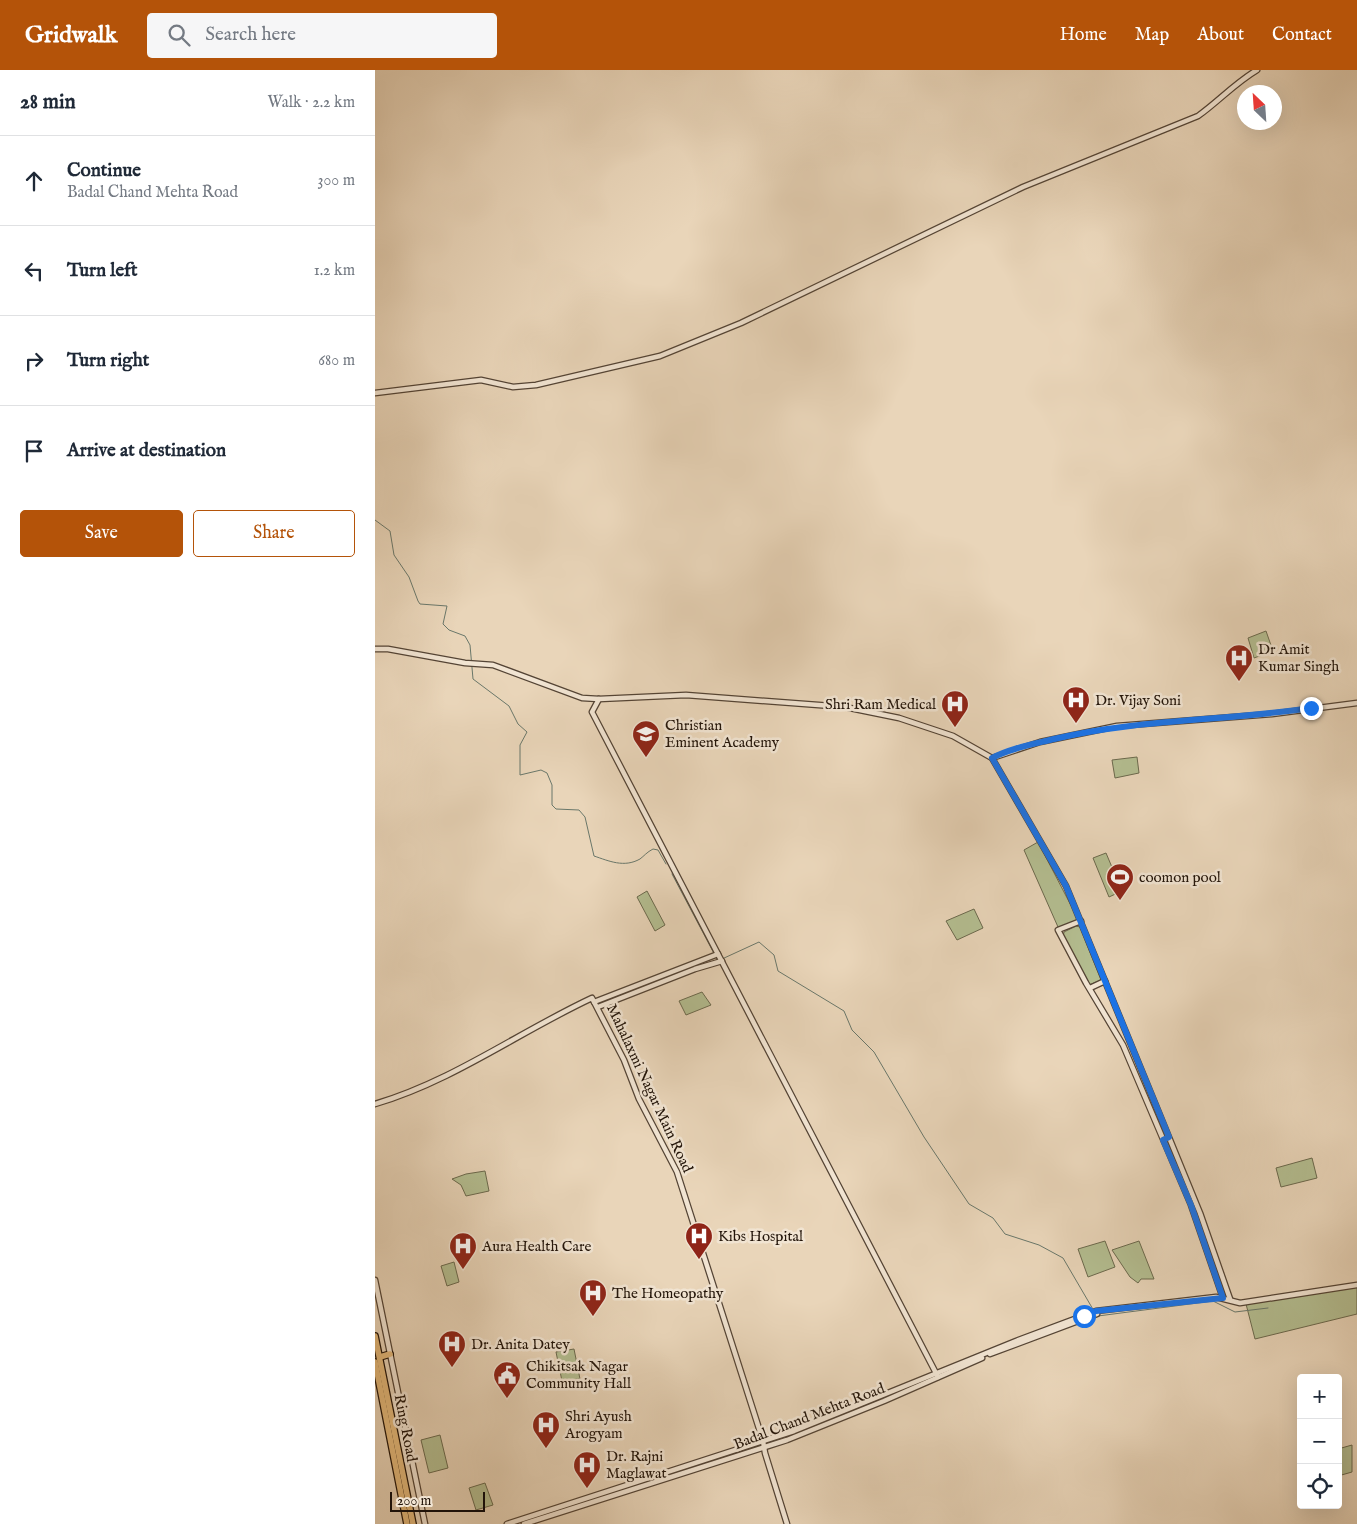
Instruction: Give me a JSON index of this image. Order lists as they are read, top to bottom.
{
  "streets": {
    "main road": ["Ring Road"],
    "street": ["Mahalaxmi Nagar Main Road", "Badal Chand Mehta Road"]
  },
  "crossings": [
    ["Mahalaxmi Nagar Main Road", "Badal Chand Mehta Road"]
  ],
  "places": {
    "hospital": [
      "Dr Amit Kumar Singh",
      "Dr. Vijay Soni",
      "Shri Ram Medical",
      "Kibs Hospital",
      "Aura Health Care",
      "The Homeopathy",
      "Dr. Anita Datey",
      "Shri Ayush Arogyam",
      "Dr. Rajni Maglawat"
    ],
    "school or university": ["Christian Eminent Academy"],
    "sports": ["coomon pool"],
    "public building": ["Chikitsak Nagar Community Hall"]
  },
  "scale_bar": "200 m",
  "north": "top left",
  "page": {
    "header": "Gridwalk",
    "search": "Search here",
    "nav": [
      "Home",
      "Map",
      "About",
      "Contact"
    ],
    "heading": ["28 min", "Walk · 2.2 km"],
    "list": [
      ["Continue", "Badal Chand Mehta Road", "300 m"],
      ["Turn left", "1.2 km"],
      ["Turn right", "680 m"],
      "Arrive at destination"
    ],
    "buttons": ["Save", "Share"],
    "map_buttons": ["+", "−"],
    "scale": "200 m"
  }
}
